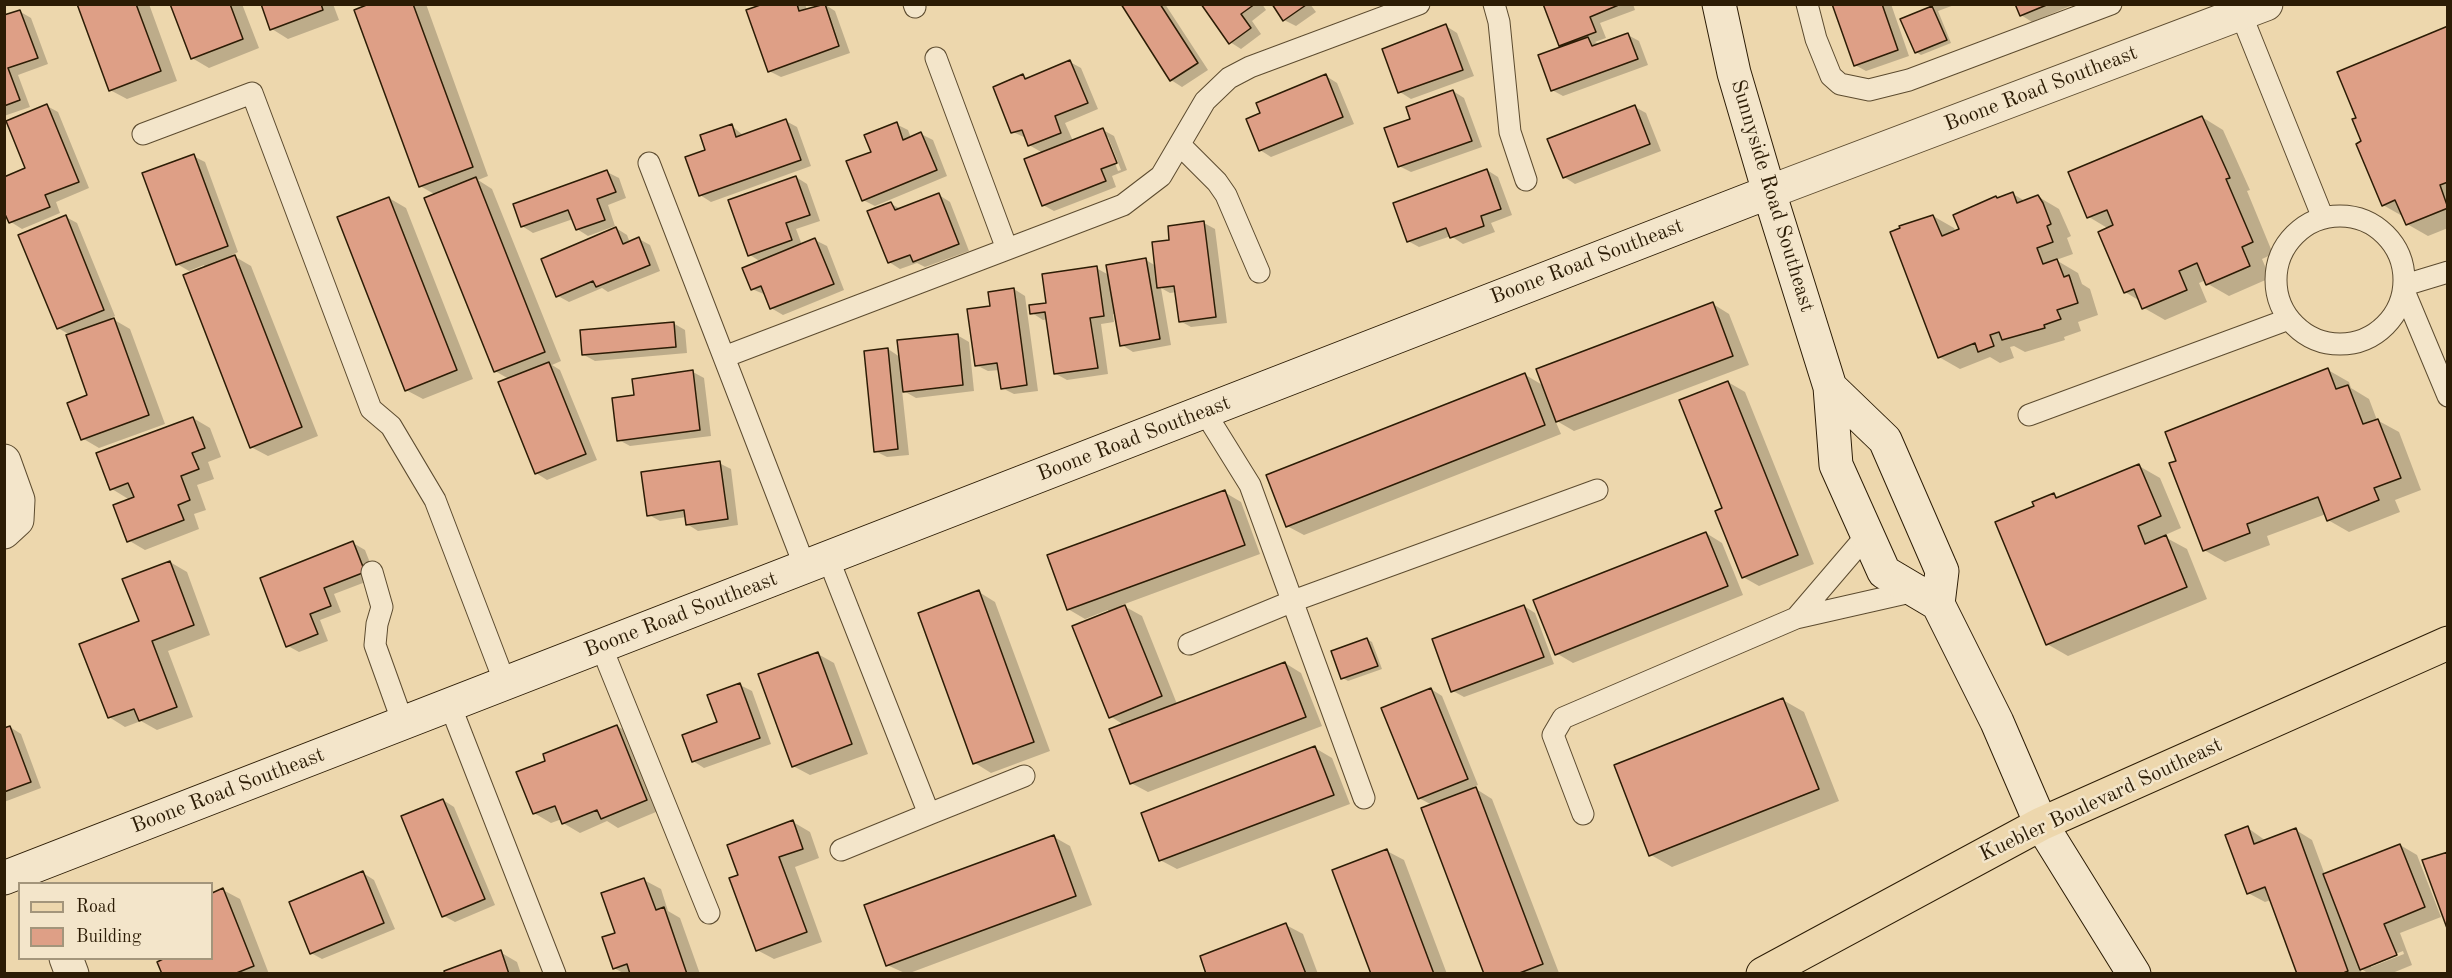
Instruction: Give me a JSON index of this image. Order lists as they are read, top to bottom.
{
  "streets": {
    "main road": ["Kuebler Boulevard Southeast"],
    "street": ["Boone Road Southeast", "Sunnyside Road Southeast"]
  },
  "crossings": [
    ["Boone Road Southeast", "Sunnyside Road Southeast"]
  ],
  "legend": ["Road", "Building"]
}
